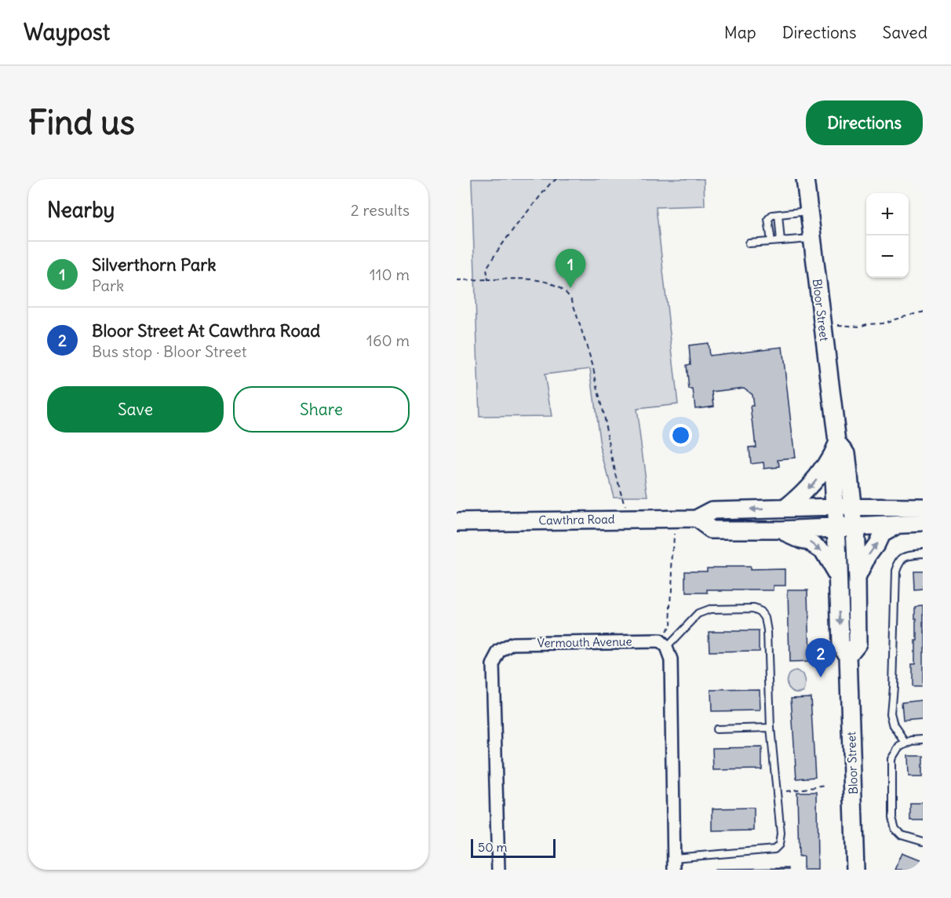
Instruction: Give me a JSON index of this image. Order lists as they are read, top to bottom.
{
  "streets": {
    "main road": ["Bloor Street", "Cawthra Road"],
    "street": ["Vermouth Avenue"]
  },
  "crossings": [
    ["Bloor Street", "Cawthra Road"]
  ],
  "scale_bar": "50 m",
  "page": {
    "header": "Waypost",
    "nav": ["Map", "Directions", "Saved"],
    "buttons": [
      "Directions",
      ["Save", "Share"]
    ],
    "title": "Find us",
    "heading": ["Nearby", "2 results"],
    "map_buttons": ["+", "−"],
    "list": [
      {
        "mark": "1",
        "name": "Silverthorn Park",
        "note": "Park",
        "value": "110 m"
      },
      {
        "mark": "2",
        "name": "Bloor Street At Cawthra Road",
        "note": "Bus stop · Bloor Street",
        "value": "160 m"
      }
    ],
    "pins": ["1", "2"],
    "scale": "50 m"
  }
}
